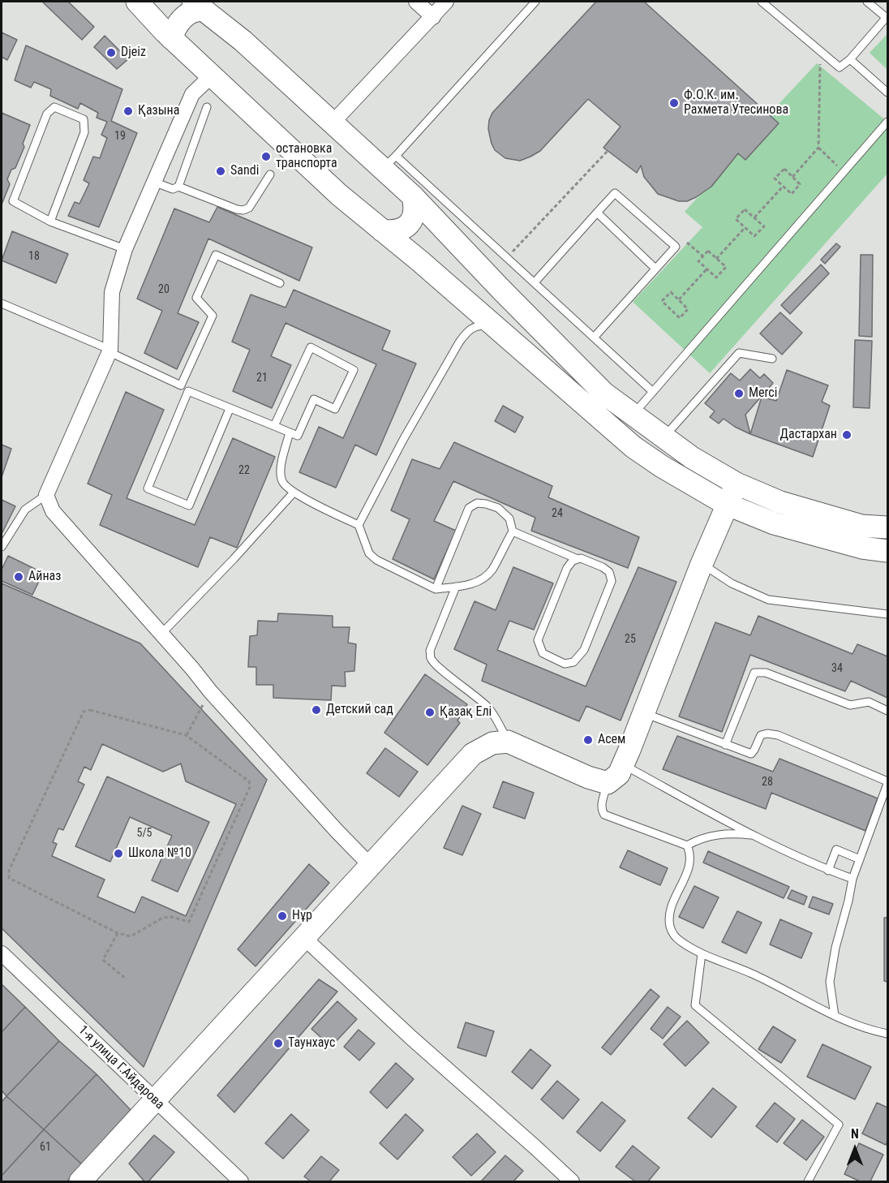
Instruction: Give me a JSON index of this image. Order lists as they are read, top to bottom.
{
  "streets": {
    "street": ["1-я улица Г.Айдарова"]
  },
  "places": [
    "Djeiz",
    "Ф.О.К. им. Рахмета Утесинова",
    "Қазына",
    "остановка транспорта",
    "Sandi",
    "Merci",
    "Дастархан",
    "Айназ",
    "Детский сад",
    "Қазақ Елі",
    "Асем",
    "Школа №10",
    "Нұр",
    "Таунхаус"
  ],
  "house_numbers": [
    "19",
    "18",
    "20",
    "21",
    "22",
    "24",
    "25",
    "34",
    "28",
    "5/5",
    "61"
  ],
  "north": "top"
}
